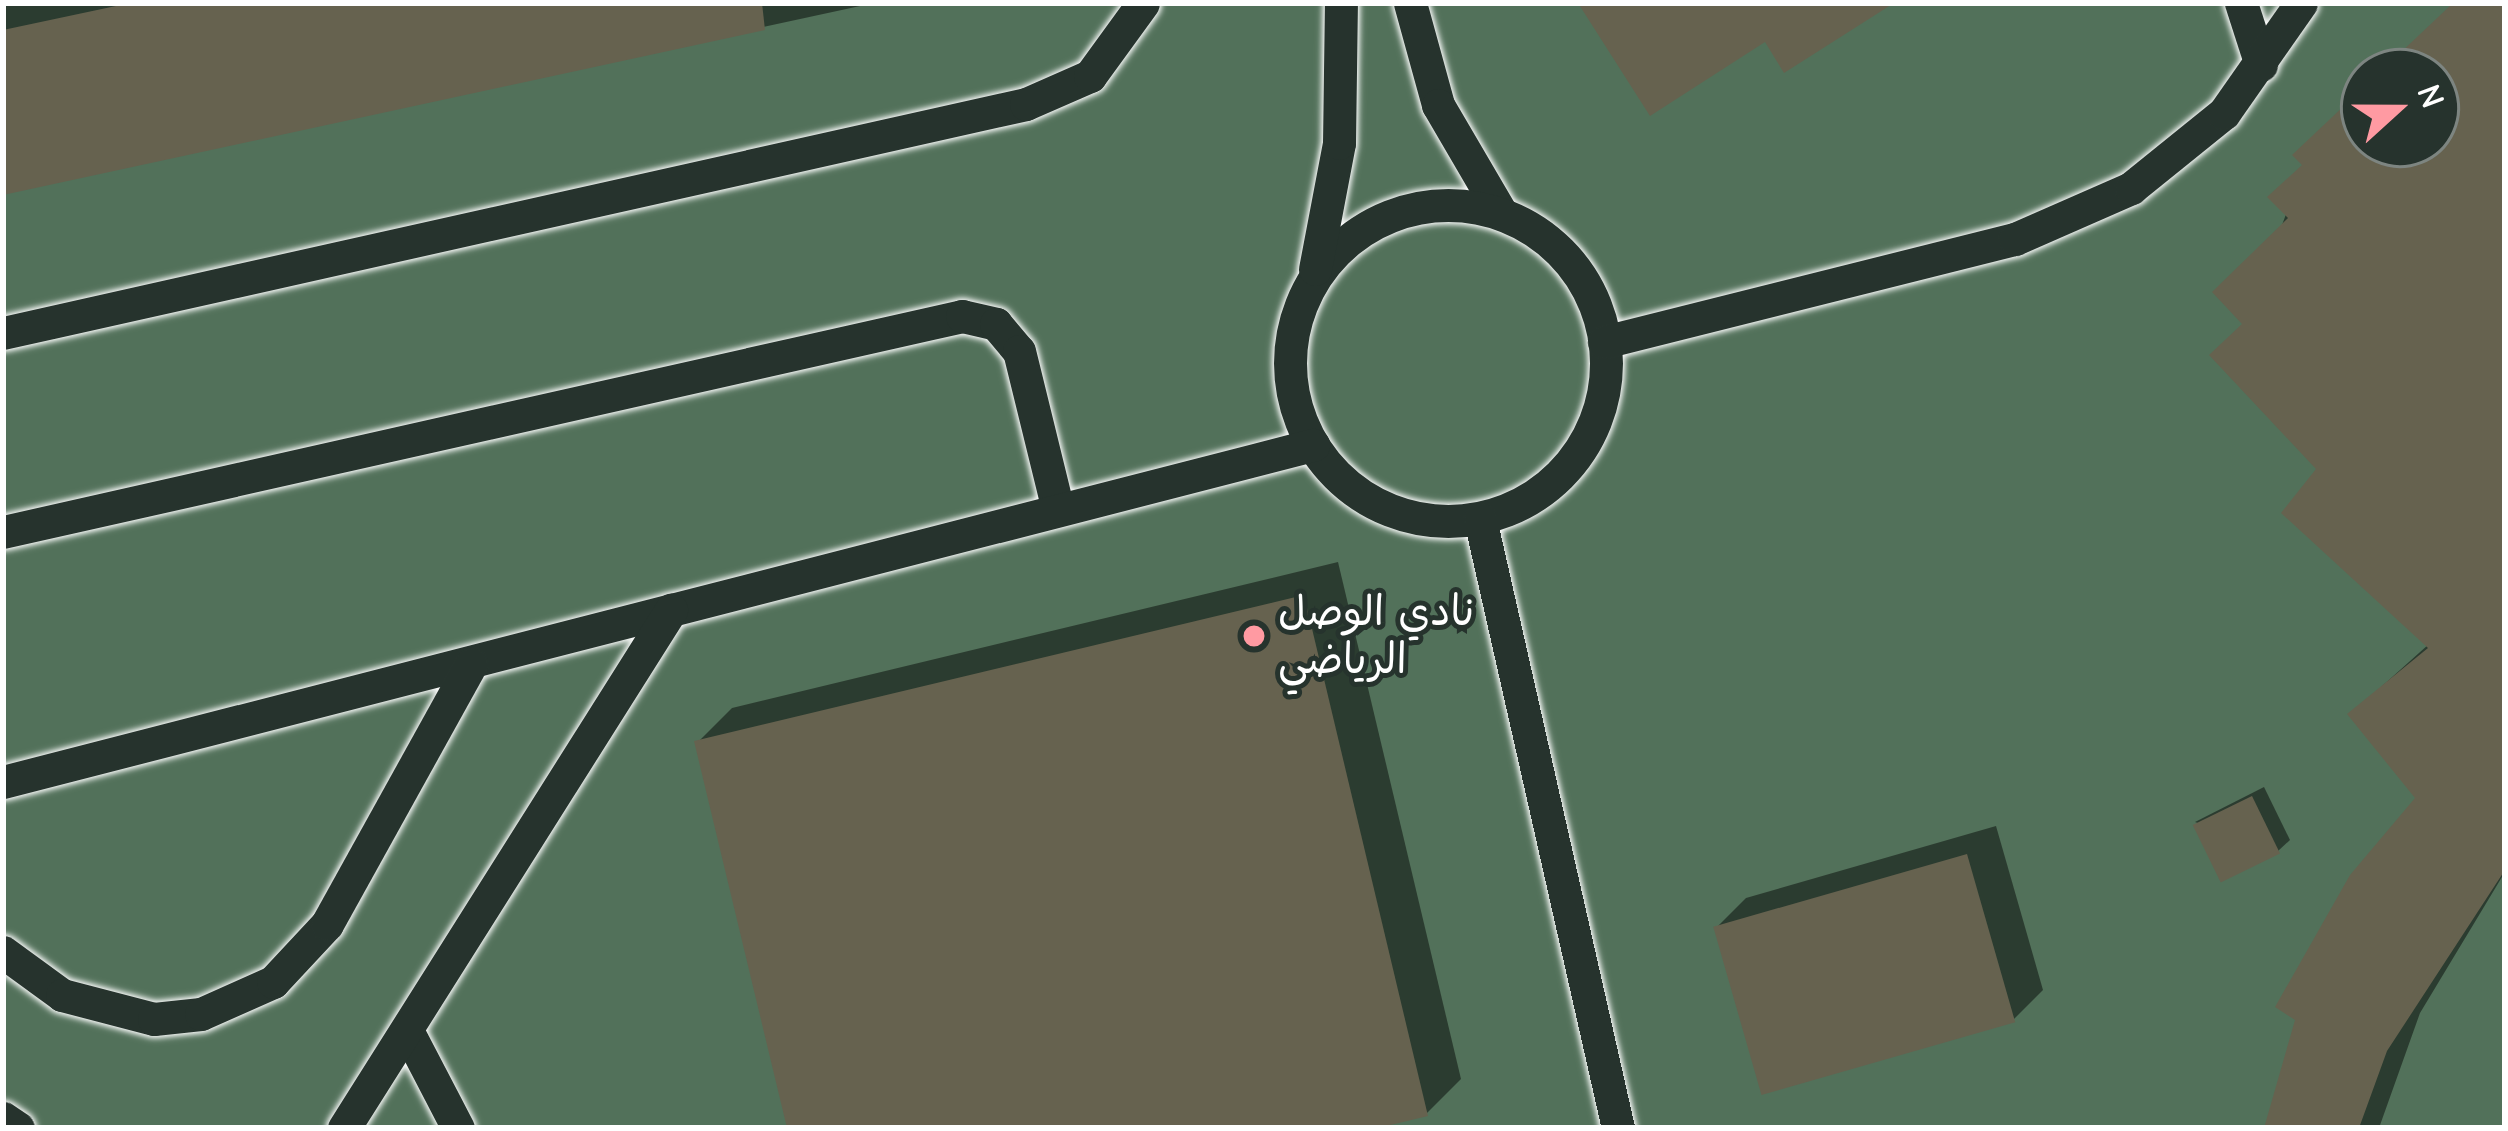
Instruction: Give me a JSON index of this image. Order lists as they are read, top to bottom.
{
  "places": ["نادي الوصل الرياضي"],
  "north": "right"
}
